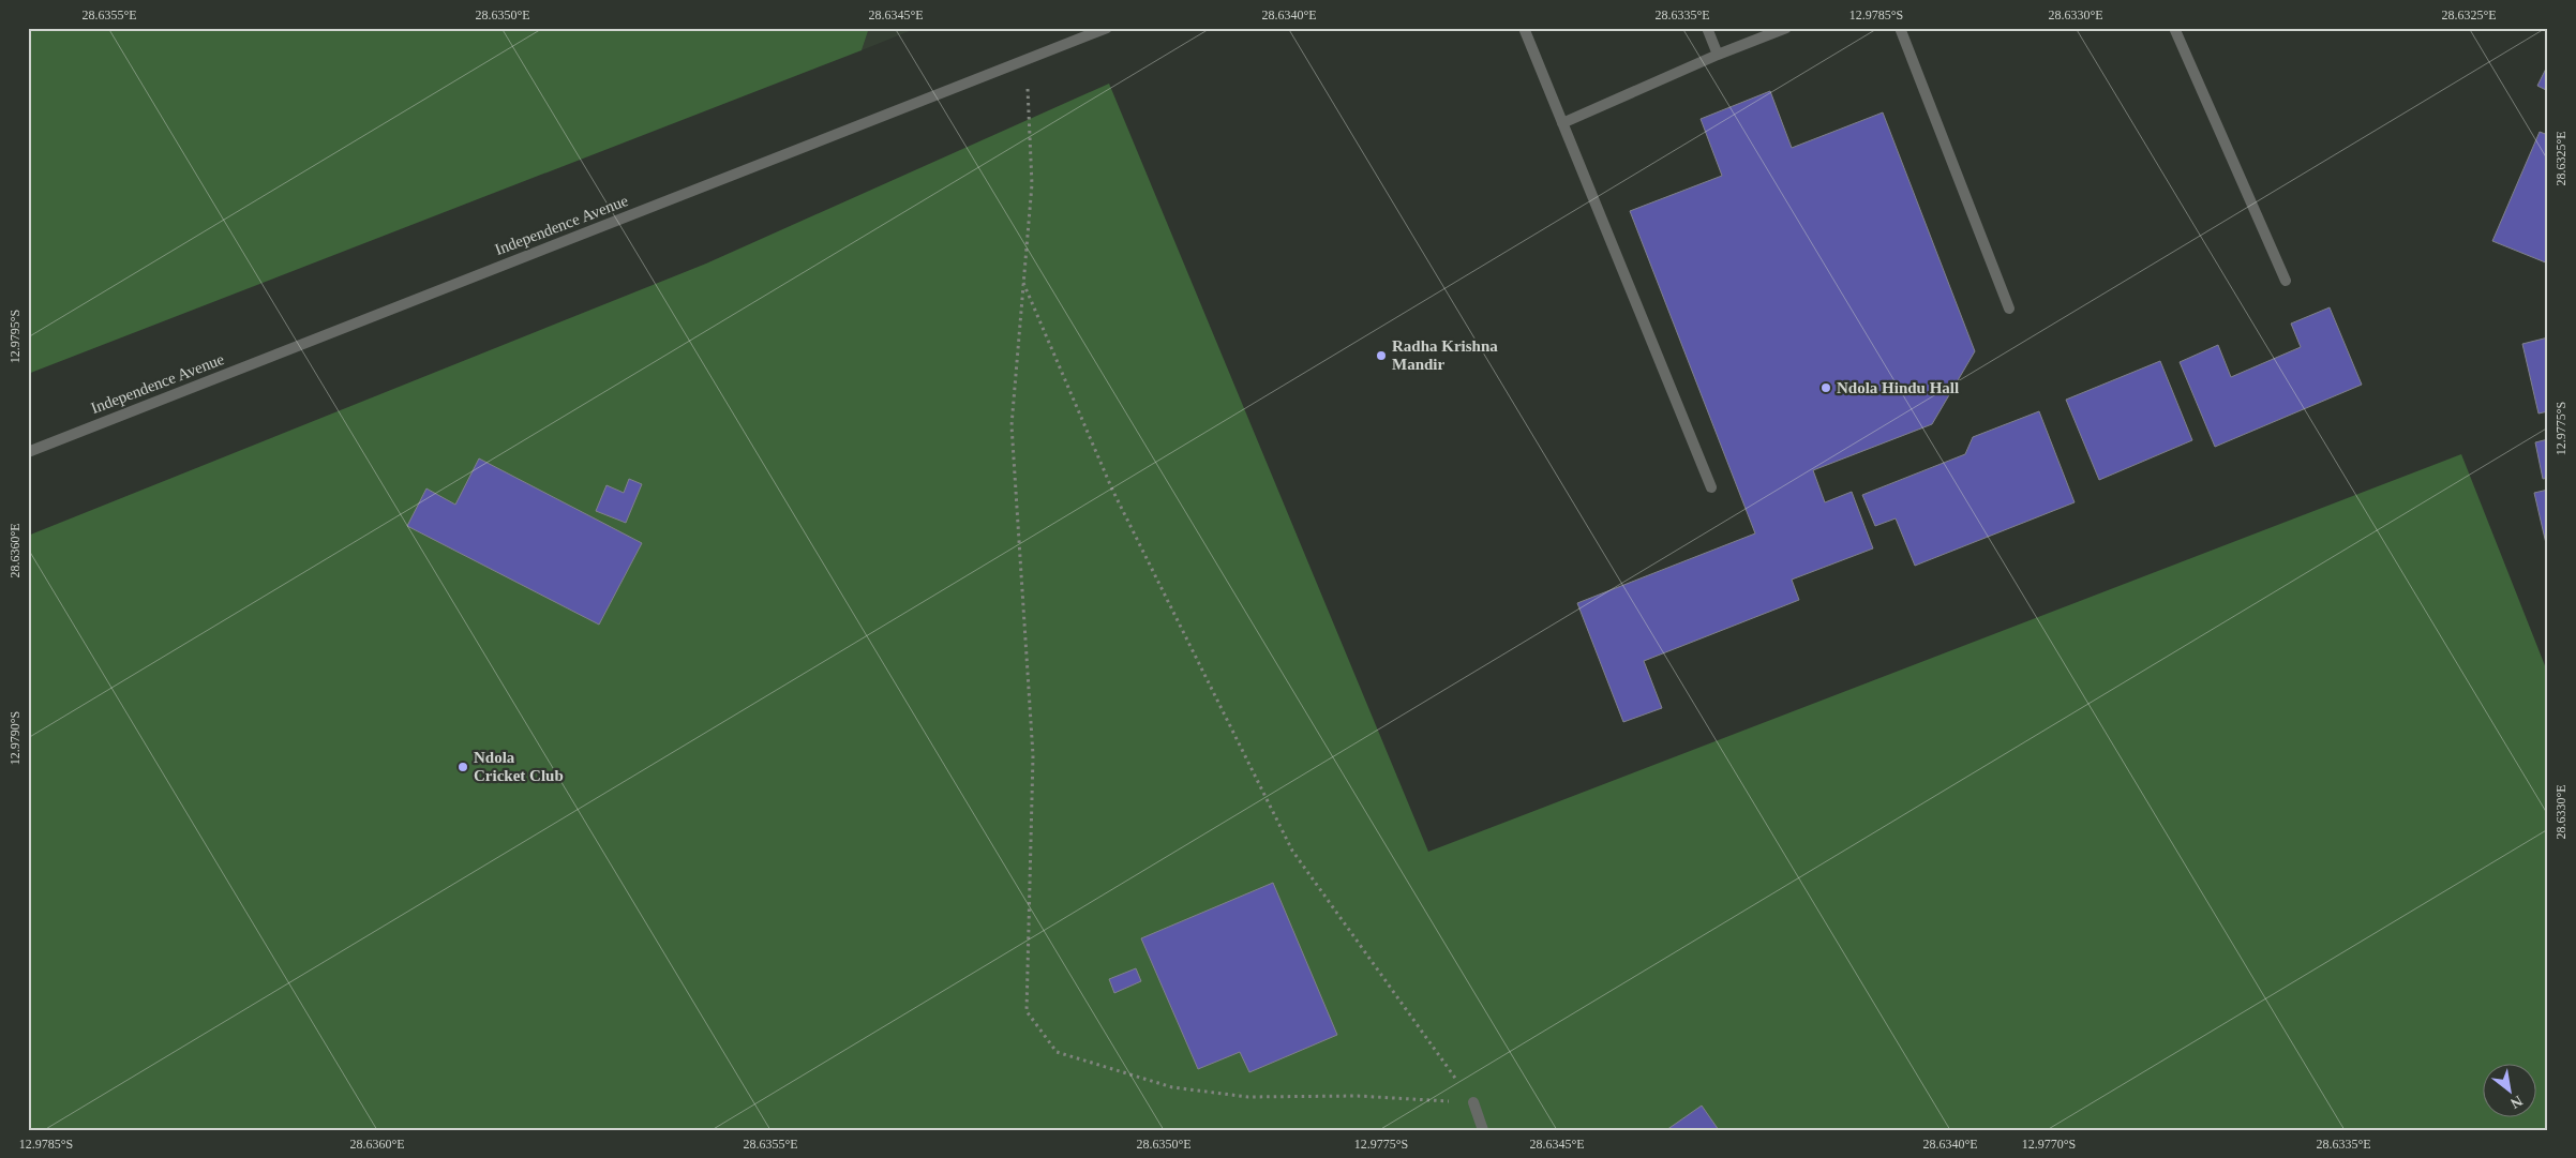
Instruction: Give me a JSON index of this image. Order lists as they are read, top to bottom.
{
  "streets": {
    "street": ["Independence Avenue"]
  },
  "places": ["Radha Krishna Mandir", "Ndola Hindu Hall", "Ndola Cricket Club"],
  "north": "bottom right",
  "coordinates": [
    "28.6355°E",
    "28.6350°E",
    "28.6345°E",
    "28.6340°E",
    "28.6335°E",
    "12.9785°S",
    "28.6330°E",
    "28.6325°E",
    "12.9795°S",
    "12.9775°S",
    "28.6360°E",
    "12.9790°S",
    "12.9770°S"
  ]
}
